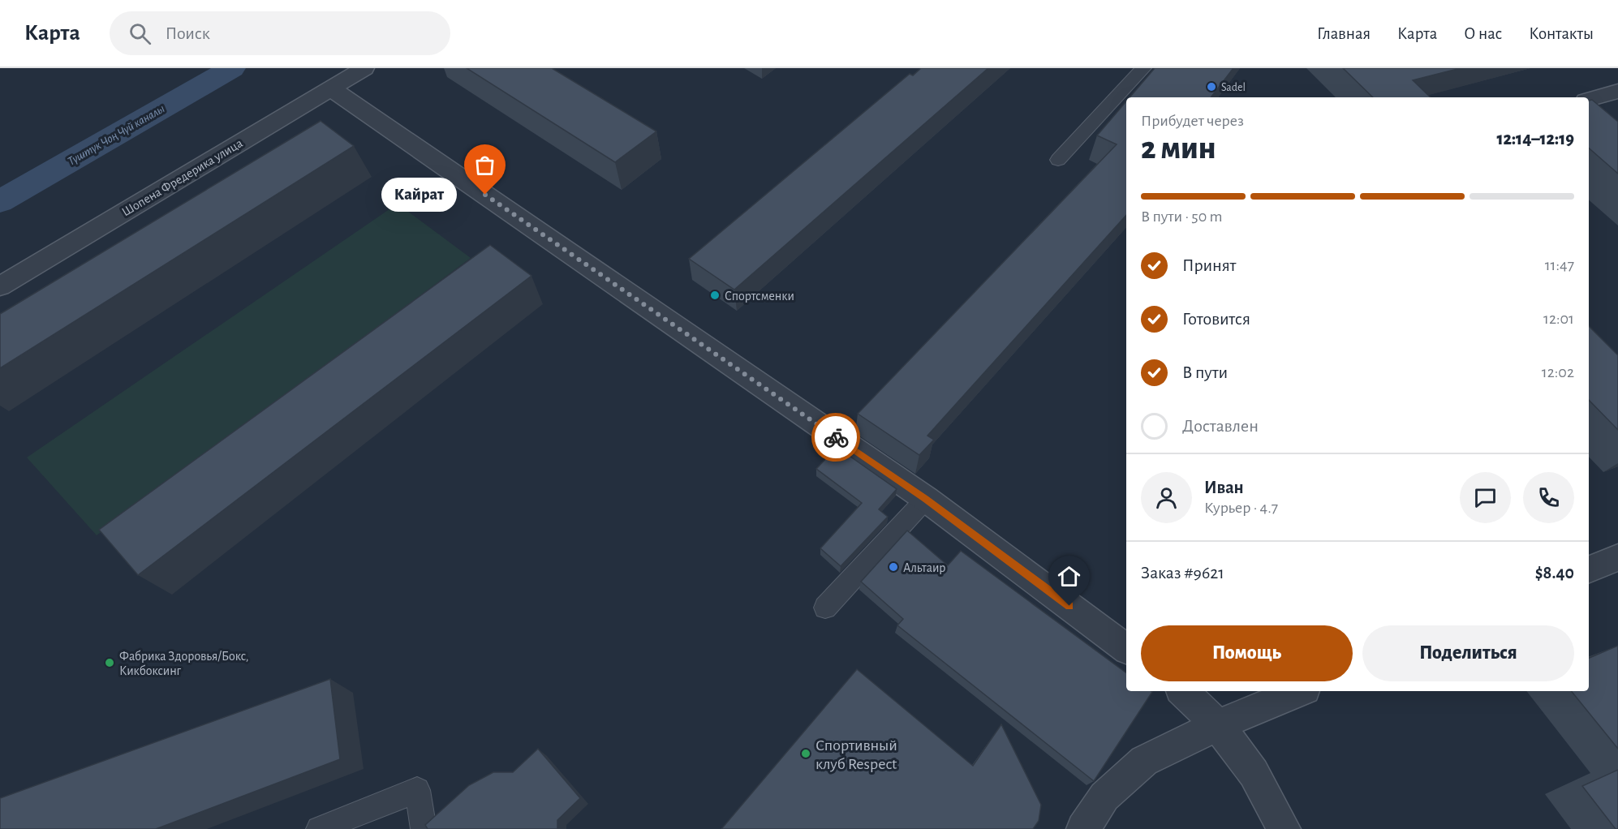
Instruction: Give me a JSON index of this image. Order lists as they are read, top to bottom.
{
  "streets": {
    "street": ["Шопена Фредерика улица"]
  },
  "water": ["Түштүк Чоң Чүй каналы"],
  "places": [
    "Sadel",
    "Кайрат",
    "Спортсменки",
    "Альтаир",
    "Фабрика Здоровья/Бокс, Кикбоксинг",
    "Спортивный клуб Respect"
  ],
  "page": {
    "header": "Карта",
    "search": "Поиск",
    "nav": [
      "Главная",
      "Карта",
      "О нас",
      "Контакты"
    ],
    "heading": ["2 мин", "Прибудет через", "12:14–12:19"],
    "panel": [
      "Иван",
      "Курьер · 4.7",
      "Заказ #9621",
      "$8.40"
    ],
    "bubble": "Кайрат",
    "bar": "В пути · 50 m",
    "list": [
      ["Принят", "11:47"],
      ["Готовится", "12:01"],
      ["В пути", "12:02"],
      "Доставлен"
    ],
    "buttons": ["Помощь", "Поделиться"]
  }
}
